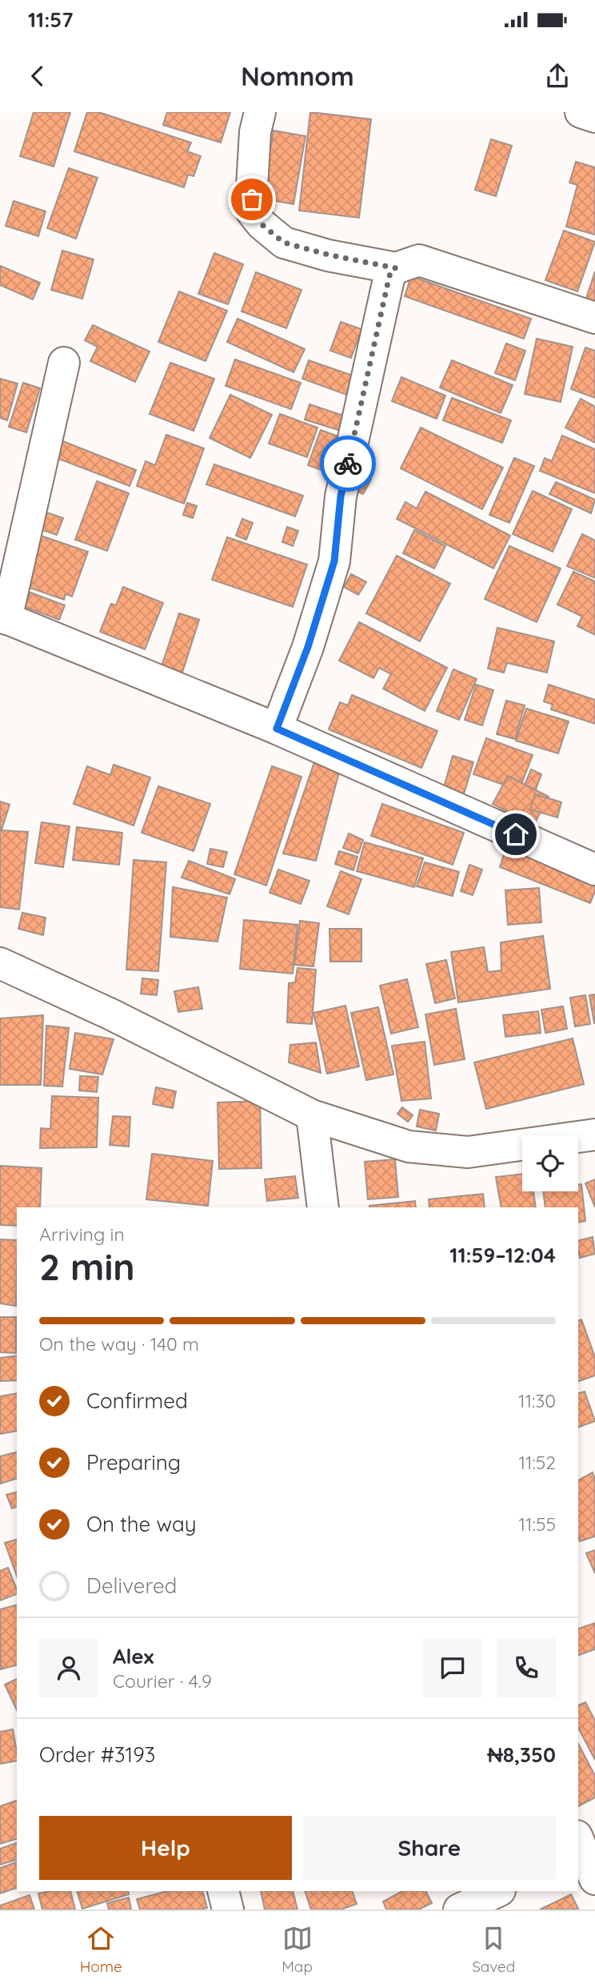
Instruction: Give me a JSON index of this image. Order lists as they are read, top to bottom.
{
  "page": {
    "status": "11:57",
    "header": "Nomnom",
    "heading": ["2 min", "Arriving in", "11:59–12:04"],
    "panel": [
      "Alex",
      "Courier · 4.9",
      "Order #3193",
      "₦8,350"
    ],
    "bar": "On the way · 140 m",
    "list": [
      ["Confirmed", "11:30"],
      ["Preparing", "11:52"],
      ["On the way", "11:55"],
      "Delivered"
    ],
    "buttons": ["Help", "Share"],
    "tabs": ["Home", "Map", "Saved"]
  }
}
